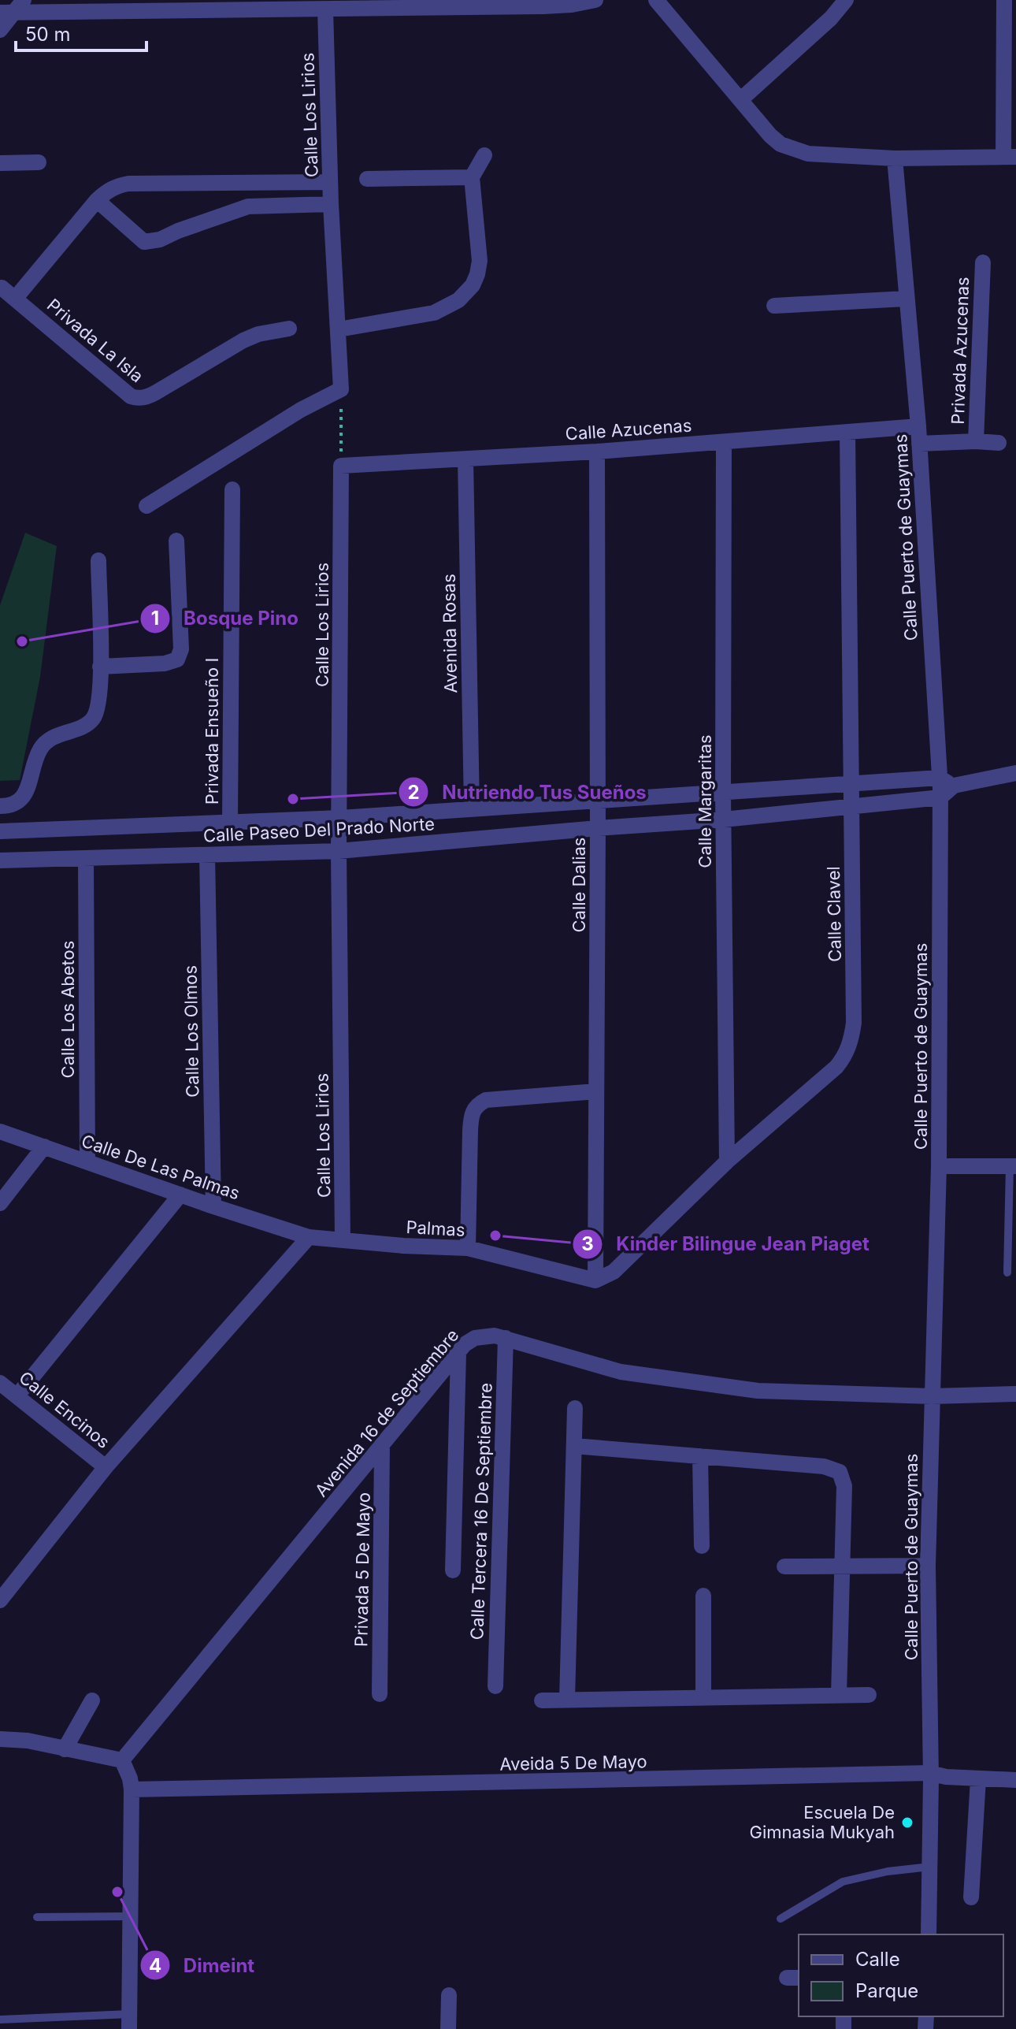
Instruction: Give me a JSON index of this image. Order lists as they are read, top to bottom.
{
  "streets": {
    "street": [
      "Calle Los Lirios",
      "Privada La Isla",
      "Privada Azucenas",
      "Calle Azucenas",
      "Calle Puerto de Guaymas",
      "Avenida Rosas",
      "Privada Ensueño I",
      "Calle Margaritas",
      "Calle Paseo Del Prado Norte",
      "Calle Dalias",
      "Calle Clavel",
      "Calle Los Abetos",
      "Calle Los Olmos",
      "Calle De Las Palmas",
      "Palmas",
      "Calle Encinos",
      "Avenida 16 de Septiembre",
      "Calle Tercera 16 De Septiembre",
      "Privada 5 De Mayo",
      "Aveida 5 De Mayo"
    ]
  },
  "crossings": [
    ["Calle Los Lirios", "Calle Azucenas"],
    ["Calle Los Lirios", "Calle Paseo Del Prado Norte"],
    ["Calle Los Lirios", "Palmas"],
    ["Calle Azucenas", "Calle Puerto de Guaymas"],
    ["Calle Azucenas", "Avenida Rosas"],
    ["Calle Azucenas", "Calle Margaritas"],
    ["Calle Azucenas", "Calle Dalias"],
    ["Calle Azucenas", "Calle Clavel"],
    ["Calle Puerto de Guaymas", "Calle Paseo Del Prado Norte"],
    ["Calle Puerto de Guaymas", "Avenida 16 de Septiembre"],
    ["Calle Puerto de Guaymas", "Aveida 5 De Mayo"],
    ["Avenida Rosas", "Calle Paseo Del Prado Norte"],
    ["Privada Ensueño I", "Calle Paseo Del Prado Norte"],
    ["Calle Margaritas", "Calle Paseo Del Prado Norte"],
    ["Calle Margaritas", "Calle Clavel"],
    ["Calle Paseo Del Prado Norte", "Calle Dalias"],
    ["Calle Paseo Del Prado Norte", "Calle Clavel"],
    ["Calle Paseo Del Prado Norte", "Calle Los Abetos"],
    ["Calle Paseo Del Prado Norte", "Calle Los Olmos"],
    ["Calle Dalias", "Calle Clavel"],
    ["Calle Dalias", "Palmas"],
    ["Calle Clavel", "Palmas"],
    ["Calle Los Abetos", "Calle De Las Palmas"],
    ["Calle Los Olmos", "Calle De Las Palmas"],
    ["Calle De Las Palmas", "Palmas"],
    ["Avenida 16 de Septiembre", "Calle Tercera 16 De Septiembre"],
    ["Avenida 16 de Septiembre", "Privada 5 De Mayo"]
  ],
  "places": [
    "Bosque Pino",
    "Nutriendo Tus Sueños",
    "Kinder Bilingue Jean Piaget",
    "Escuela De Gimnasia Mukyah",
    "Dimeint"
  ],
  "legend": ["Calle", "Parque"],
  "scale_bar": "50 m"
}
